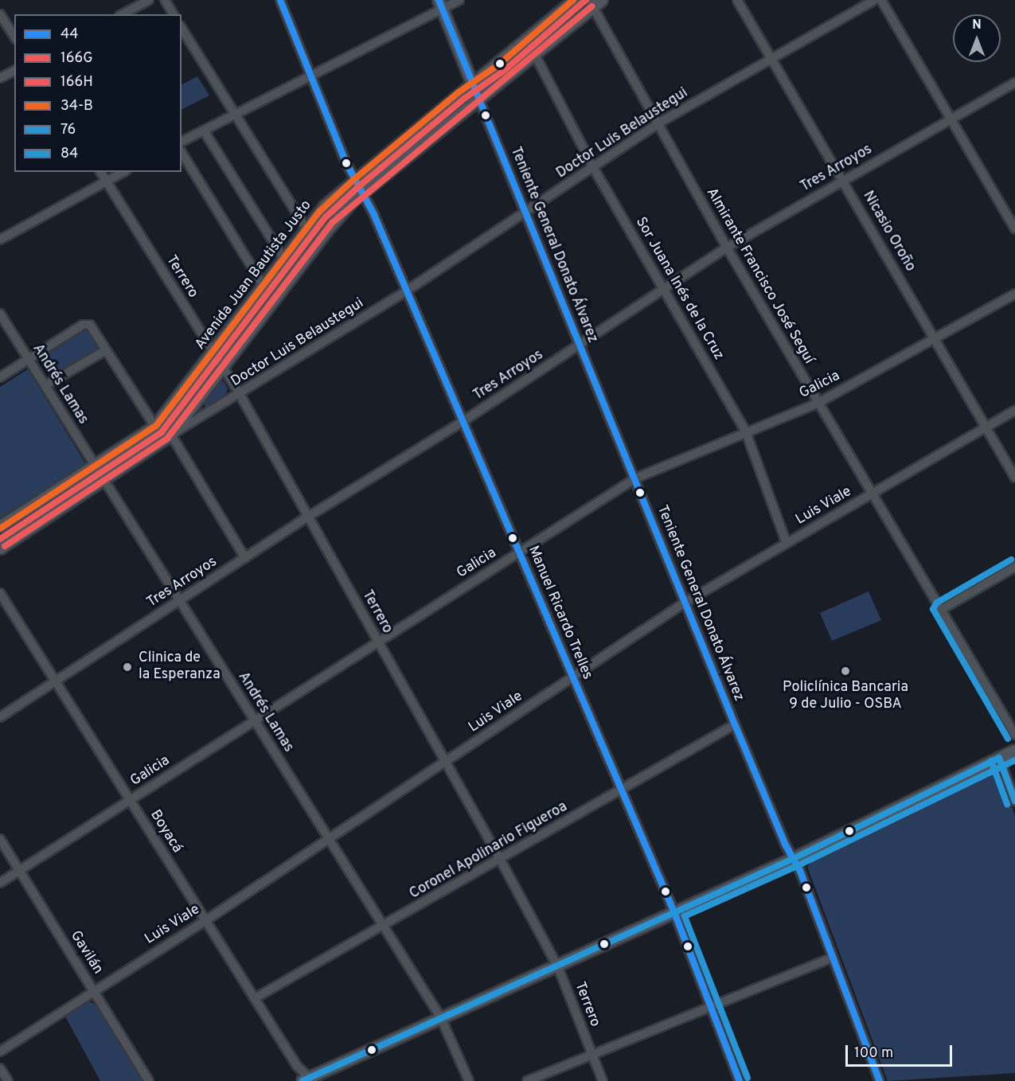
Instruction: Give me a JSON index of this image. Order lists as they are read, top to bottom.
{
  "streets": {
    "main road": ["Avenida Juan Bautista Justo"],
    "street": [
      "Doctor Luis Belaustegui",
      "Tres Arroyos",
      "Nicasio Oroño",
      "Teniente General Donato Álvarez",
      "Almirante Francisco José Seguí",
      "Terrero",
      "Sor Juana Inés de la Cruz",
      "Andrés Lamas",
      "Galicia",
      "Luis Viale",
      "Manuel Ricardo Trelles",
      "Boyacá",
      "Coronel Apolinario Figueroa",
      "Gavilán"
    ]
  },
  "crossings": [
    ["Doctor Luis Belaustegui", "Nicasio Oroño"],
    ["Doctor Luis Belaustegui", "Teniente General Donato Álvarez"],
    ["Doctor Luis Belaustegui", "Almirante Francisco José Seguí"],
    ["Doctor Luis Belaustegui", "Terrero"],
    ["Doctor Luis Belaustegui", "Sor Juana Inés de la Cruz"],
    ["Doctor Luis Belaustegui", "Manuel Ricardo Trelles"],
    ["Tres Arroyos", "Nicasio Oroño"],
    ["Tres Arroyos", "Teniente General Donato Álvarez"],
    ["Tres Arroyos", "Almirante Francisco José Seguí"],
    ["Tres Arroyos", "Terrero"],
    ["Tres Arroyos", "Sor Juana Inés de la Cruz"],
    ["Tres Arroyos", "Andrés Lamas"],
    ["Tres Arroyos", "Manuel Ricardo Trelles"],
    ["Tres Arroyos", "Boyacá"],
    ["Nicasio Oroño", "Galicia"],
    ["Nicasio Oroño", "Luis Viale"],
    ["Teniente General Donato Álvarez", "Avenida Juan Bautista Justo"],
    ["Teniente General Donato Álvarez", "Galicia"],
    ["Teniente General Donato Álvarez", "Luis Viale"],
    ["Teniente General Donato Álvarez", "Coronel Apolinario Figueroa"],
    ["Avenida Juan Bautista Justo", "Terrero"],
    ["Avenida Juan Bautista Justo", "Andrés Lamas"],
    ["Avenida Juan Bautista Justo", "Manuel Ricardo Trelles"],
    ["Almirante Francisco José Seguí", "Galicia"],
    ["Almirante Francisco José Seguí", "Luis Viale"],
    ["Terrero", "Galicia"],
    ["Terrero", "Luis Viale"],
    ["Terrero", "Coronel Apolinario Figueroa"],
    ["Sor Juana Inés de la Cruz", "Galicia"],
    ["Sor Juana Inés de la Cruz", "Luis Viale"],
    ["Andrés Lamas", "Galicia"],
    ["Andrés Lamas", "Luis Viale"],
    ["Andrés Lamas", "Coronel Apolinario Figueroa"],
    ["Galicia", "Manuel Ricardo Trelles"],
    ["Galicia", "Boyacá"],
    ["Galicia", "Gavilán"],
    ["Luis Viale", "Manuel Ricardo Trelles"],
    ["Luis Viale", "Boyacá"],
    ["Luis Viale", "Gavilán"],
    ["Manuel Ricardo Trelles", "Coronel Apolinario Figueroa"],
    ["Boyacá", "Coronel Apolinario Figueroa"]
  ],
  "places": ["Clinica de la Esperanza", "Policlínica Bancaria 9 de Julio - OSBA"],
  "lines": [
    "transit line 44",
    "transit line 166G",
    "transit line 34-B",
    "transit line 166H",
    "transit line 76",
    "transit line 84"
  ],
  "legend": [
    "44",
    "166G",
    "166H",
    "34-B",
    "76",
    "84"
  ],
  "scale_bar": "100 m",
  "north": "top"
}
